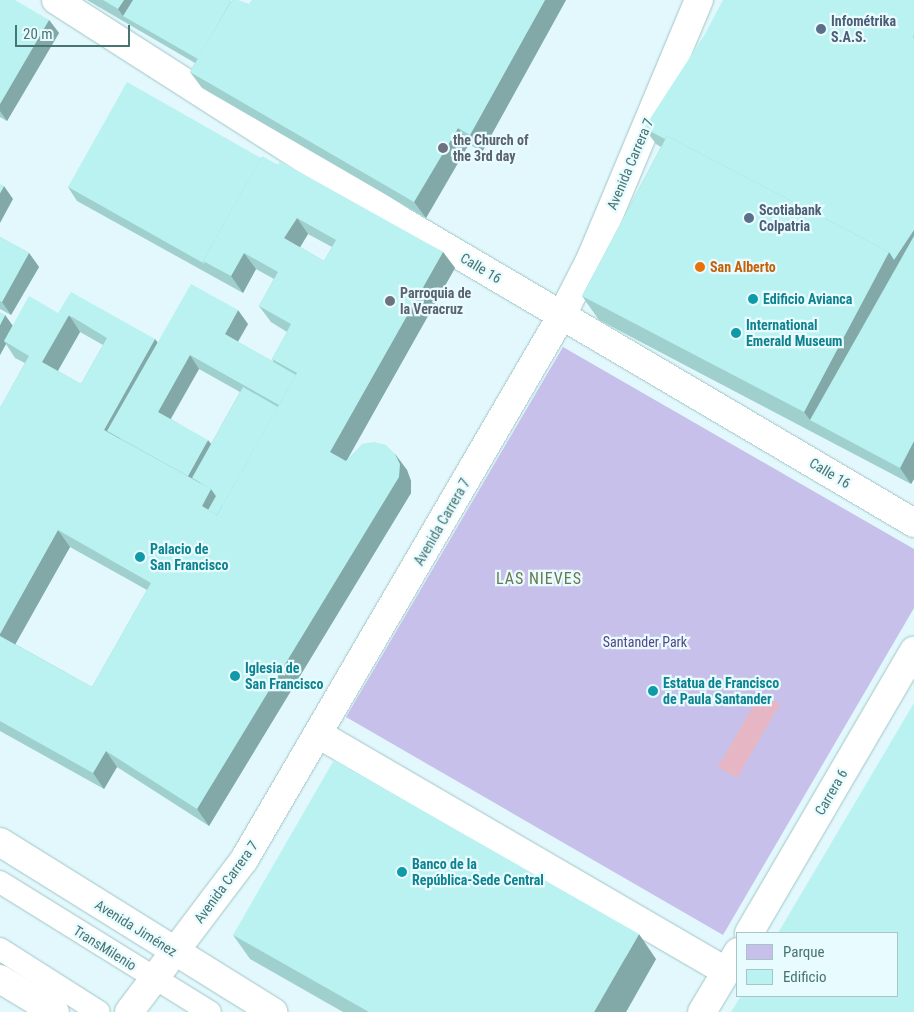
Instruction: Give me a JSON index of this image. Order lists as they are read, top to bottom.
{
  "streets": {
    "street": [
      "Avenida Carrera 7",
      "Calle 16",
      "Carrera 6",
      "Avenida Jiménez"
    ],
    "lane": ["TransMilenio"]
  },
  "crossings": [
    ["Avenida Carrera 7", "Calle 16"],
    ["Avenida Carrera 7", "Avenida Jiménez"],
    ["Avenida Carrera 7", "TransMilenio"]
  ],
  "districts": ["LAS NIEVES"],
  "parks": ["Santander Park"],
  "places": [
    "Infométrika S.A.S.",
    "the Church of the 3rd day",
    "Scotiabank Colpatria",
    "San Alberto",
    "Edificio Avianca",
    "Parroquia de la Veracruz",
    "International Emerald Museum",
    "Palacio de San Francisco",
    "Iglesia de San Francisco",
    "Estatua de Francisco de Paula Santander",
    "Banco de la República-Sede Central"
  ],
  "legend": ["Parque", "Edificio"],
  "scale_bar": "20 m"
}
